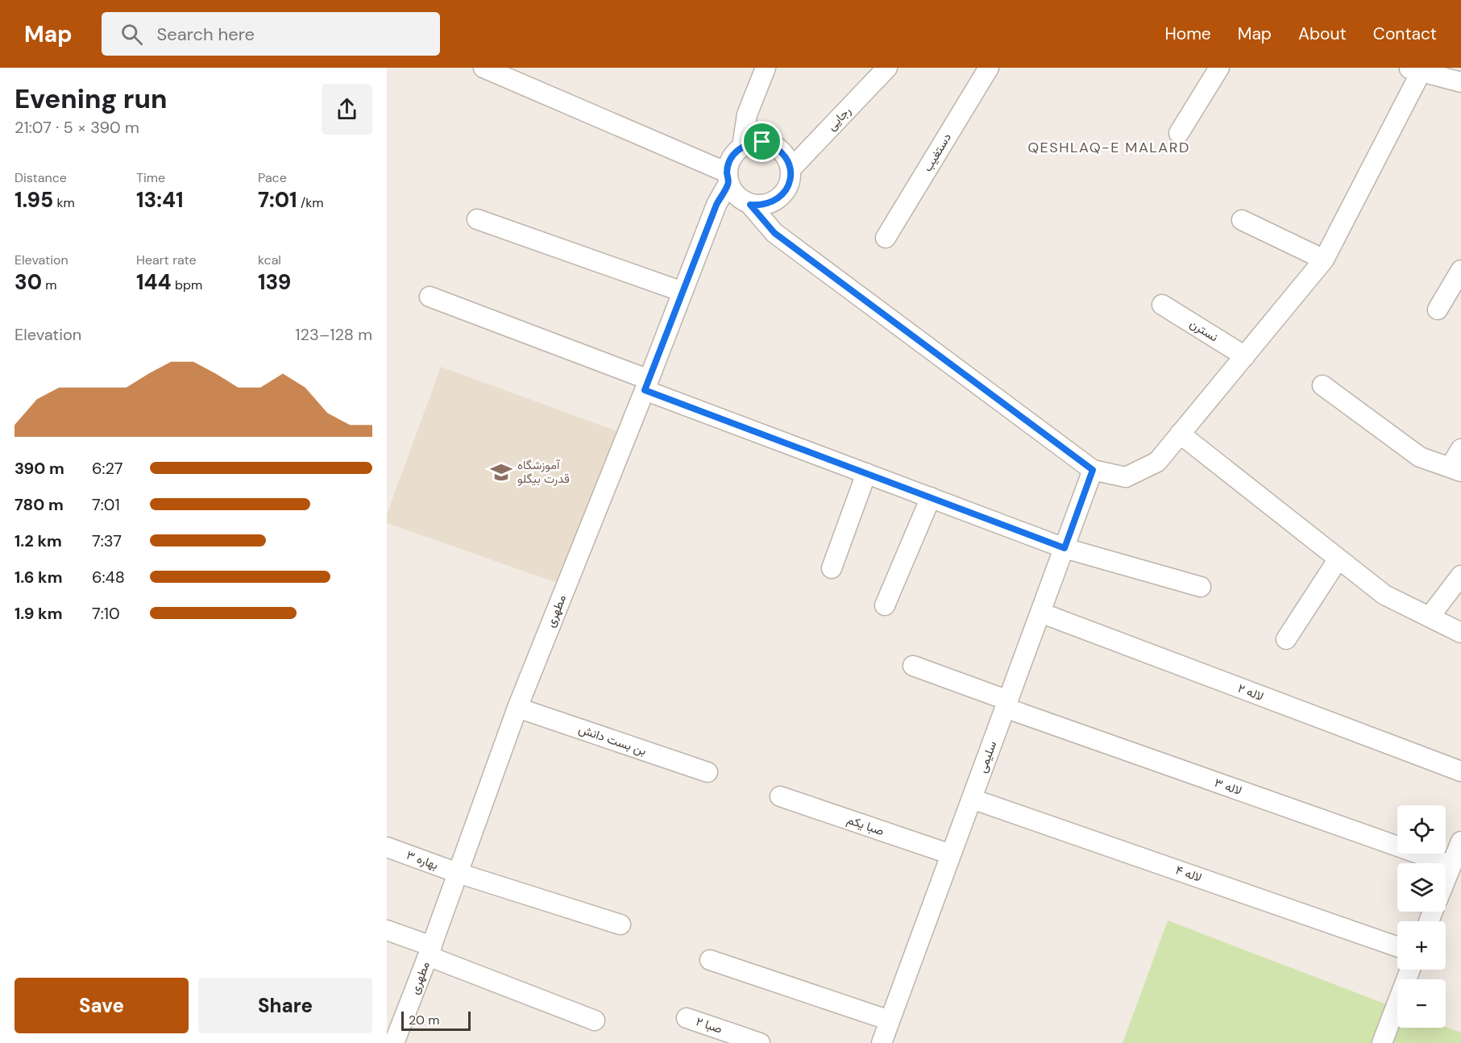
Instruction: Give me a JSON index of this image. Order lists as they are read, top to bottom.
{
  "streets": {
    "street": [
      "رجایی",
      "دستغیب",
      "نسترن",
      "مطهری",
      "لاله ۲",
      "بن بست دانش",
      "سلیمی",
      "لاله ۳",
      "صبا یکم",
      "بهاره ۳",
      "لاله ۴",
      "صبا ۲"
    ]
  },
  "crossings": [
    ["رجایی", "مطهری"],
    ["مطهری", "بن بست دانش"],
    ["مطهری", "بهاره ۳"],
    ["لاله ۲", "سلیمی"],
    ["سلیمی", "لاله ۳"],
    ["سلیمی", "صبا یکم"],
    ["سلیمی", "لاله ۴"]
  ],
  "districts": ["QESHLAQ-E MALARD"],
  "places": {
    "school or university": ["آموزشگاه قدرت بیگلو"]
  },
  "scale_bar": "20 m",
  "page": {
    "header": "Map",
    "search": "Search here",
    "nav": [
      "Home",
      "Map",
      "About",
      "Contact"
    ],
    "heading": ["Evening run", "21:07 · 5 × 390 m"],
    "stats": [
      ["Distance", "1.95 km"],
      ["Time", "13:41"],
      ["Pace", "7:01 /km"],
      ["Elevation", "30 m"],
      ["Heart rate", "144 bpm"],
      ["kcal", "139"]
    ],
    "chart": ["Elevation", "123–128 m"],
    "list": [
      {
        "name": "390 m",
        "note": "6:27"
      },
      {
        "name": "780 m",
        "note": "7:01"
      },
      {
        "name": "1.2 km",
        "note": "7:37"
      },
      {
        "name": "1.6 km",
        "note": "6:48"
      },
      {
        "name": "1.9 km",
        "note": "7:10"
      }
    ],
    "map_buttons": ["+", "−"],
    "buttons": ["Save", "Share"],
    "scale": "20 m"
  }
}
